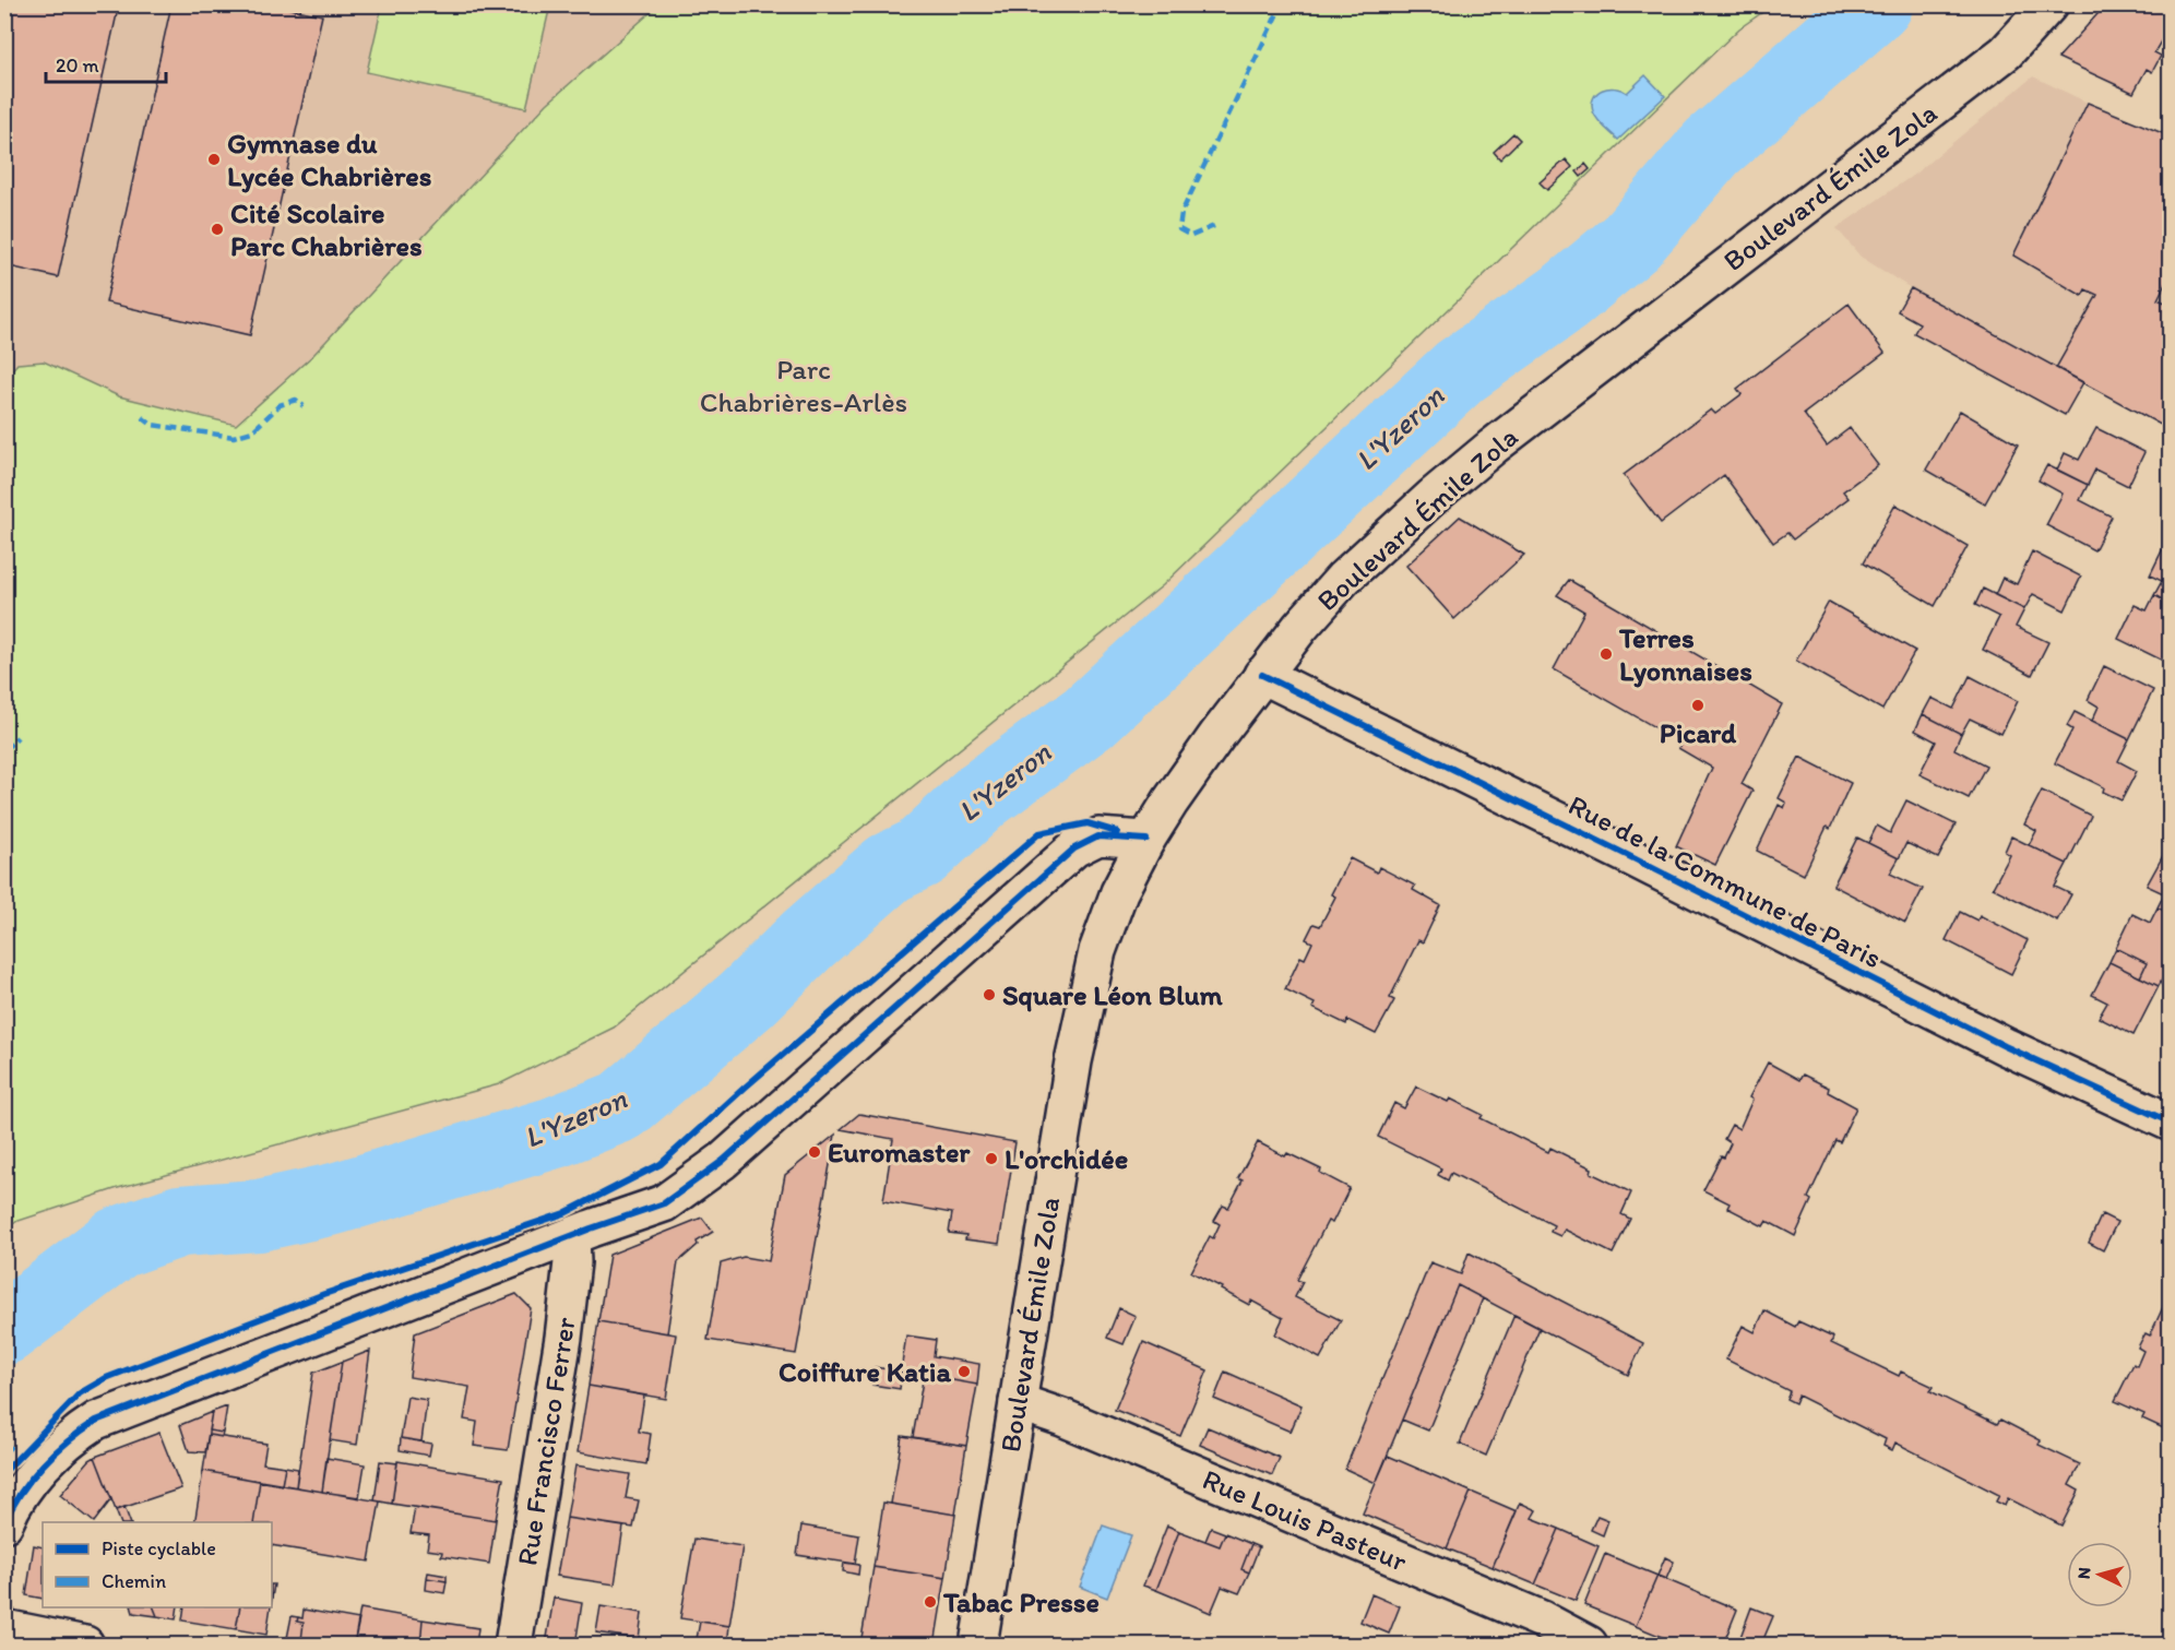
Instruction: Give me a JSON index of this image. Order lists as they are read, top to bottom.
{
  "streets": {
    "street": [
      "Boulevard Émile Zola",
      "Rue de la Commune de Paris",
      "Rue Francisco Ferrer",
      "Rue Louis Pasteur"
    ]
  },
  "crossings": [
    ["Boulevard Émile Zola", "Rue de la Commune de Paris"],
    ["Boulevard Émile Zola", "Rue Louis Pasteur"]
  ],
  "water": ["L'Yzeron"],
  "parks": ["Parc Chabrières-Arlès"],
  "places": [
    "Gymnase du Lycée Chabrières",
    "Cité Scolaire Parc Chabrières",
    "Terres Lyonnaises",
    "Picard",
    "Square Léon Blum",
    "Euromaster",
    "L'orchidée",
    "Coiffure Katia",
    "Tabac Presse"
  ],
  "legend": ["Piste cyclable", "Chemin"],
  "scale_bar": "20 m",
  "north": "left"
}
